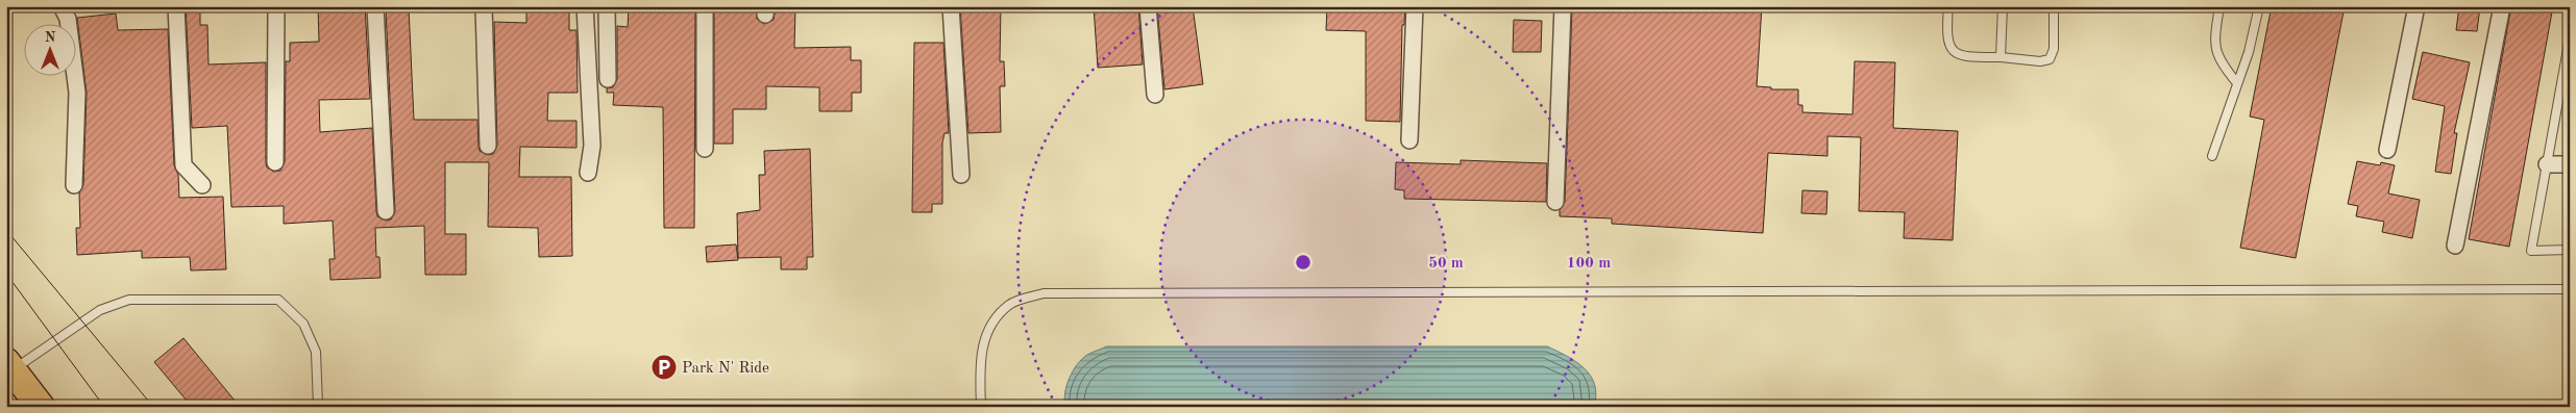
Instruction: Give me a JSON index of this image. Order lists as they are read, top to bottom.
{
  "places": {
    "parking": ["Park N' Ride"]
  },
  "north": "top",
  "rings": ["50 m", "100 m"]
}
